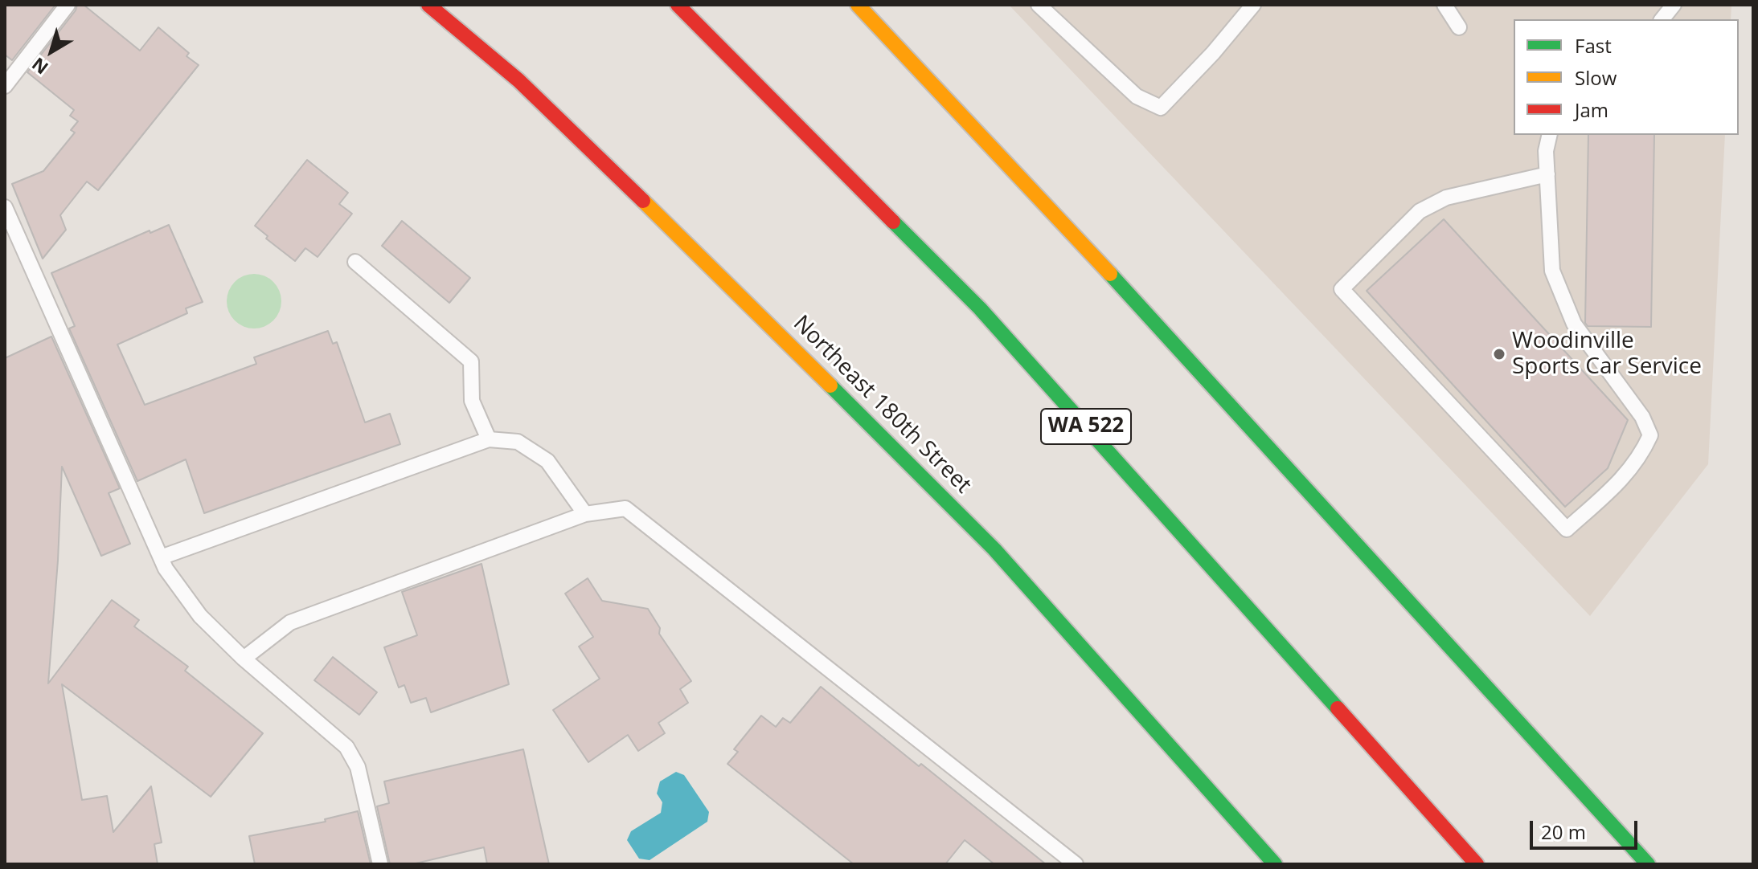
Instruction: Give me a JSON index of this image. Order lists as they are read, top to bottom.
{
  "streets": {
    "main road": ["Northeast 180th Street", "WA 522"]
  },
  "places": ["Woodinville Sports Car Service"],
  "legend": ["Fast", "Slow", "Jam"],
  "scale_bar": "20 m",
  "north": "bottom left"
}
